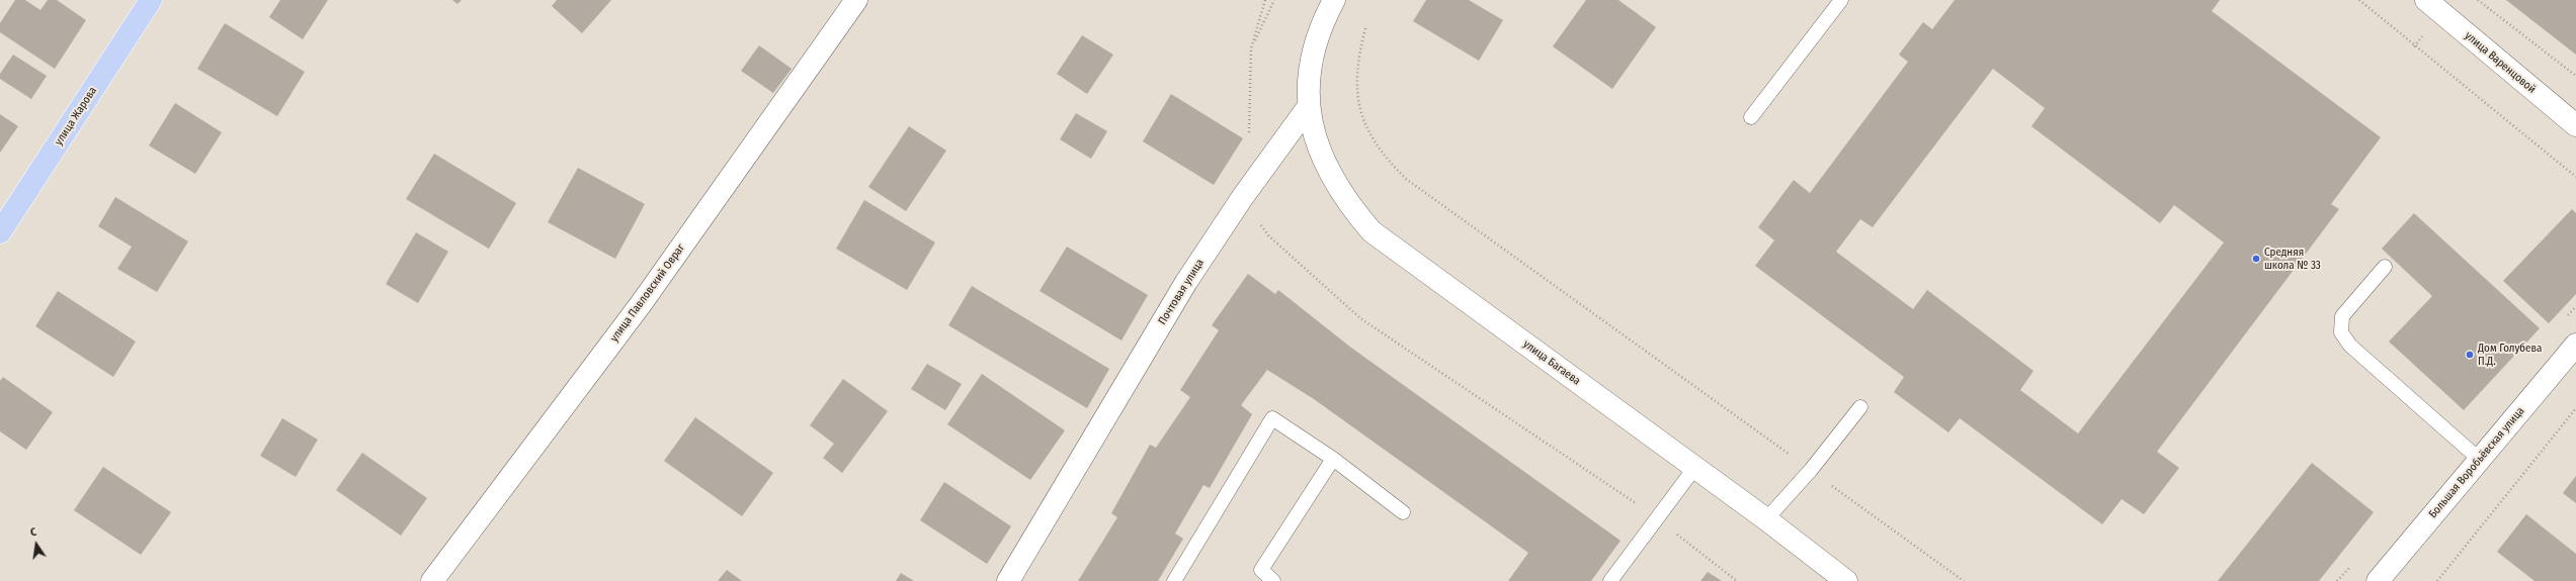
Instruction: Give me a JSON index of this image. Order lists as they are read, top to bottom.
{
  "streets": {
    "main road": ["улица Жарова"],
    "street": [
      "улица Варенцовой",
      "Почтовая улица",
      "улица Павловский Овраг",
      "улица Багаева",
      "Большая Воробьёвская улица"
    ]
  },
  "crossings": [
    ["Почтовая улица", "улица Багаева"]
  ],
  "places": ["Средняя школа № 33", "Дом Голубева П.Д."],
  "north": "top"
}
